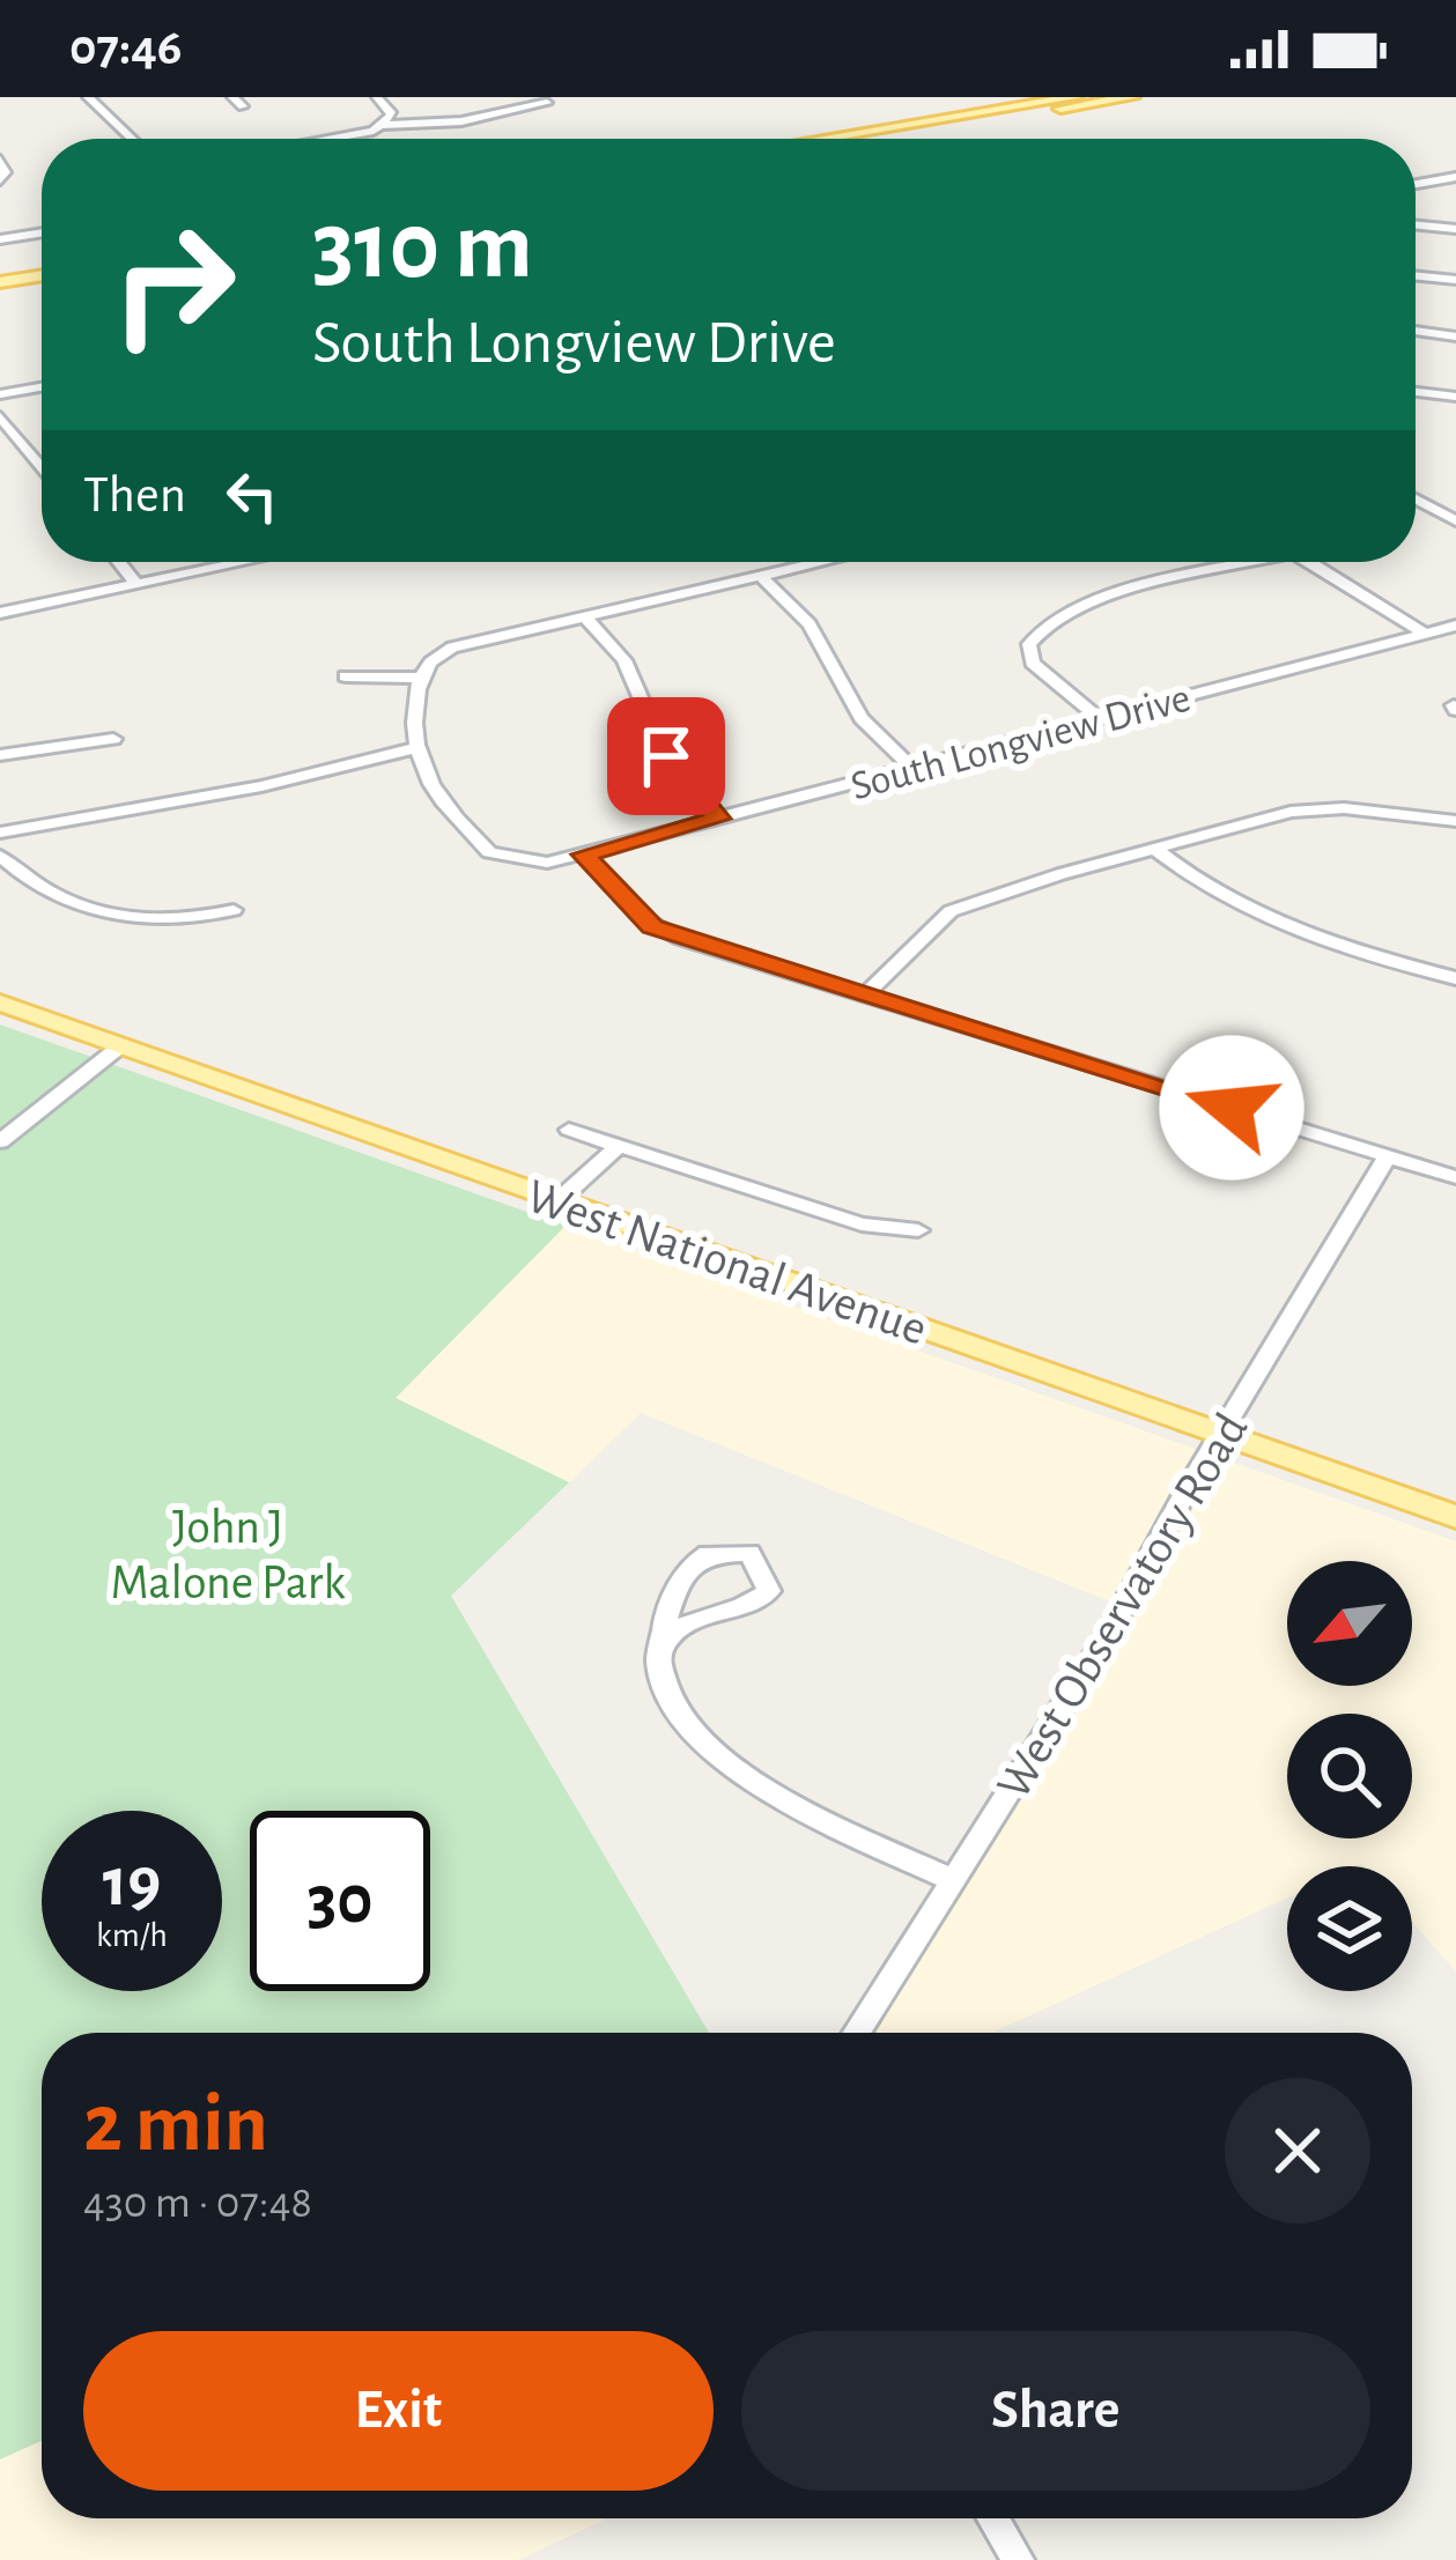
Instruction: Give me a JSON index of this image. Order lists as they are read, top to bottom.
{
  "streets": {
    "main road": ["West National Avenue"],
    "street": ["South Longview Drive", "West Observatory Road"]
  },
  "crossings": [
    ["West National Avenue", "West Observatory Road"]
  ],
  "parks": ["John J Malone Park"],
  "north": "bottom left",
  "page": {
    "status": "07:46",
    "turn": ["310 m", "South Longview Drive"],
    "then": "Then",
    "speed": "19 km/h",
    "limit": "30",
    "heading": ["2 min", "430 m · 07:48"],
    "buttons": ["Exit", "Share"]
  }
}
